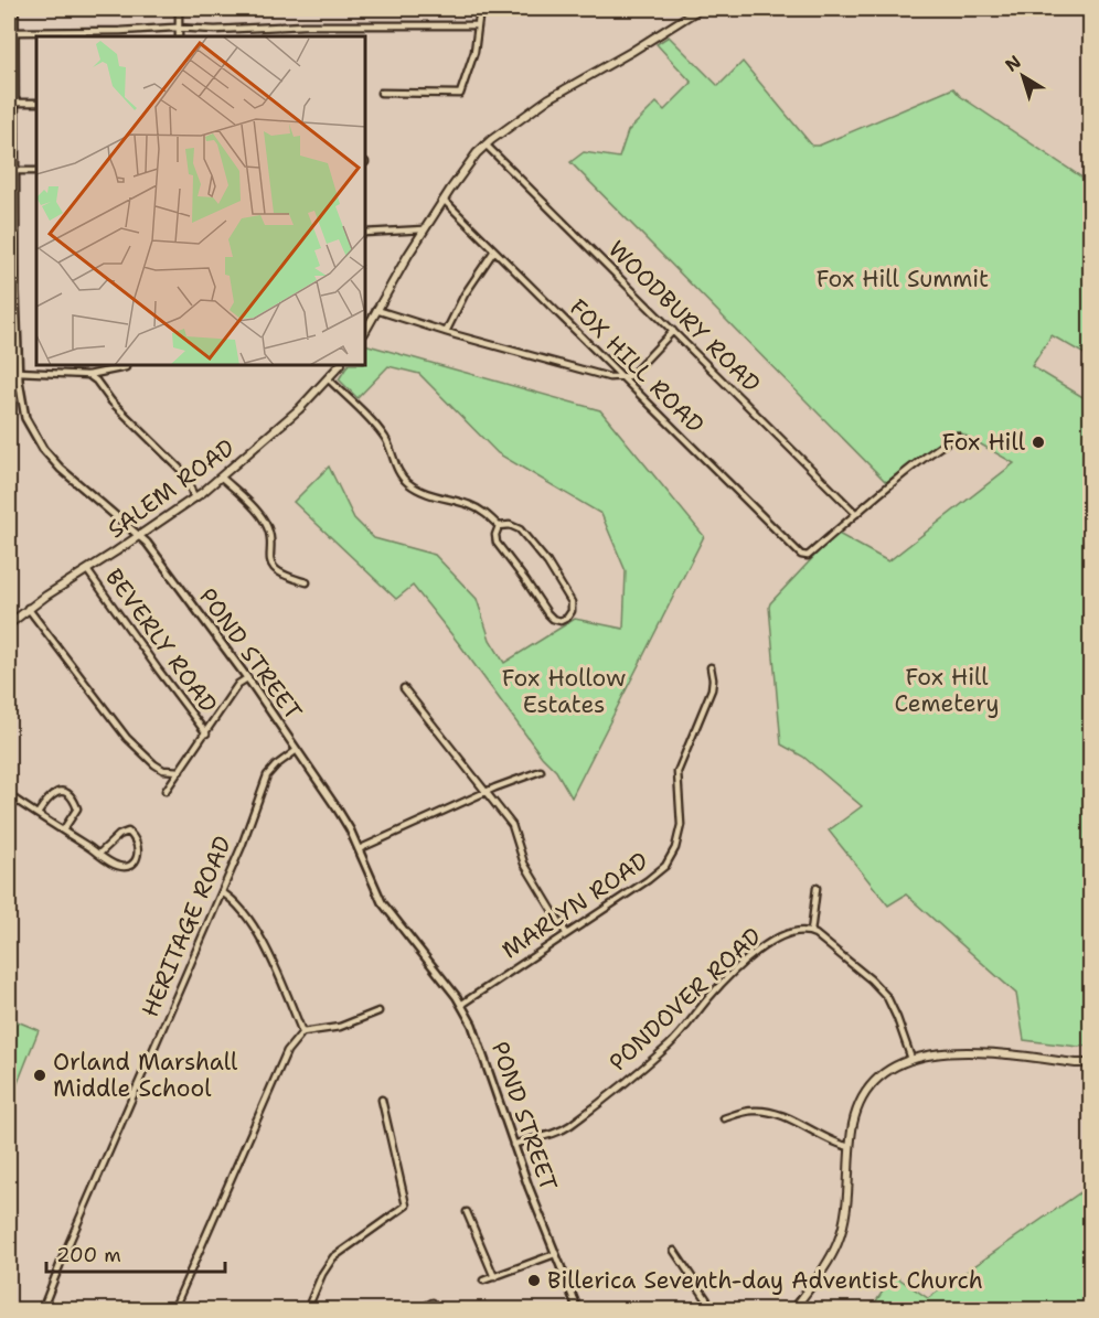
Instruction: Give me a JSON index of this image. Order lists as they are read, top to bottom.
{
  "streets": {
    "main road": ["SALEM ROAD"],
    "street": [
      "WOODBURY ROAD",
      "FOX HILL ROAD",
      "BEVERLY ROAD",
      "POND STREET",
      "MARLYN ROAD",
      "HERITAGE ROAD",
      "PONDOVER ROAD"
    ]
  },
  "crossings": [
    ["WOODBURY ROAD", "FOX HILL ROAD"],
    ["SALEM ROAD", "BEVERLY ROAD"],
    ["SALEM ROAD", "POND STREET"],
    ["POND STREET", "MARLYN ROAD"],
    ["POND STREET", "HERITAGE ROAD"],
    ["POND STREET", "PONDOVER ROAD"]
  ],
  "parks": ["Fox Hill Summit", "Fox Hill Cemetery", "Fox Hollow Estates"],
  "places": ["Fox Hill", "Orland Marshall Middle School", "Billerica Seventh-day Adventist Church"],
  "scale_bar": "200 m",
  "north": "top left"
}
